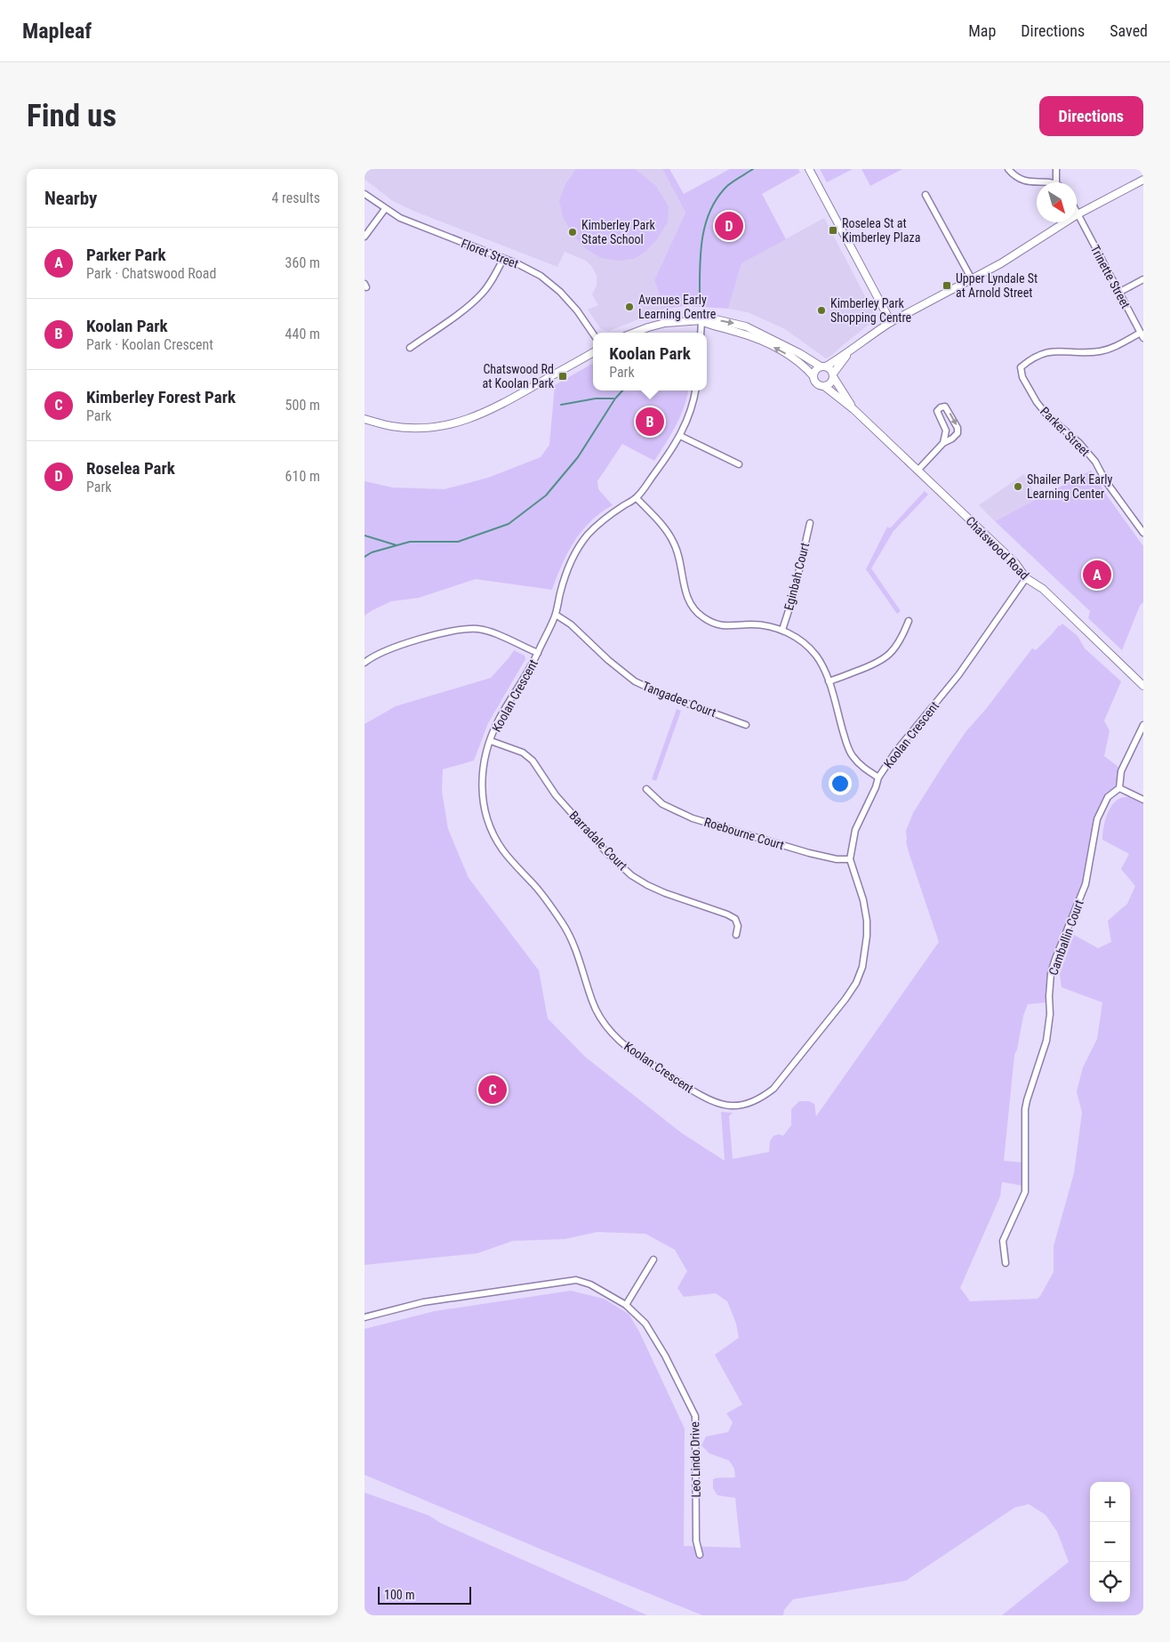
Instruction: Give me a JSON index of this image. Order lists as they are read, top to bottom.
{
  "streets": {
    "street": [
      "Floret Street",
      "Trinette Street",
      "Parker Street",
      "Chatswood Road",
      "Eginbah Court",
      "Koolan Crescent",
      "Tangadee Court",
      "Roebourne Court",
      "Barradale Court",
      "Camballin Court",
      "Leo Lindo Drive"
    ]
  },
  "crossings": [
    ["Trinette Street", "Parker Street"],
    ["Chatswood Road", "Koolan Crescent"],
    ["Koolan Crescent", "Tangadee Court"],
    ["Koolan Crescent", "Roebourne Court"],
    ["Koolan Crescent", "Barradale Court"]
  ],
  "places": {
    "transit": ["Roselea St at Kimberley Plaza", "Upper Lyndale St at Arnold Street", "Chatswood Rd at Koolan Park"],
    "other": [
      "Kimberley Park State School",
      "Avenues Early Learning Centre",
      "Kimberley Park Shopping Centre",
      "Shailer Park Early Learning Center"
    ]
  },
  "scale_bar": "100 m",
  "north": "bottom right",
  "page": {
    "header": "Mapleaf",
    "nav": ["Map", "Directions", "Saved"],
    "buttons": "Directions",
    "title": "Find us",
    "heading": ["Nearby", "4 results"],
    "pins": [
      "D",
      "B",
      "A",
      "C"
    ],
    "list": [
      {
        "mark": "A",
        "name": "Parker Park",
        "note": "Park · Chatswood Road",
        "value": "360 m"
      },
      {
        "mark": "B",
        "name": "Koolan Park",
        "note": "Park · Koolan Crescent",
        "value": "440 m"
      },
      {
        "mark": "C",
        "name": "Kimberley Forest Park",
        "note": "Park",
        "value": "500 m"
      },
      {
        "mark": "D",
        "name": "Roselea Park",
        "note": "Park",
        "value": "610 m"
      }
    ],
    "popup": ["Koolan Park", "Park"],
    "map_buttons": ["+", "−"],
    "scale": "100 m"
  }
}
